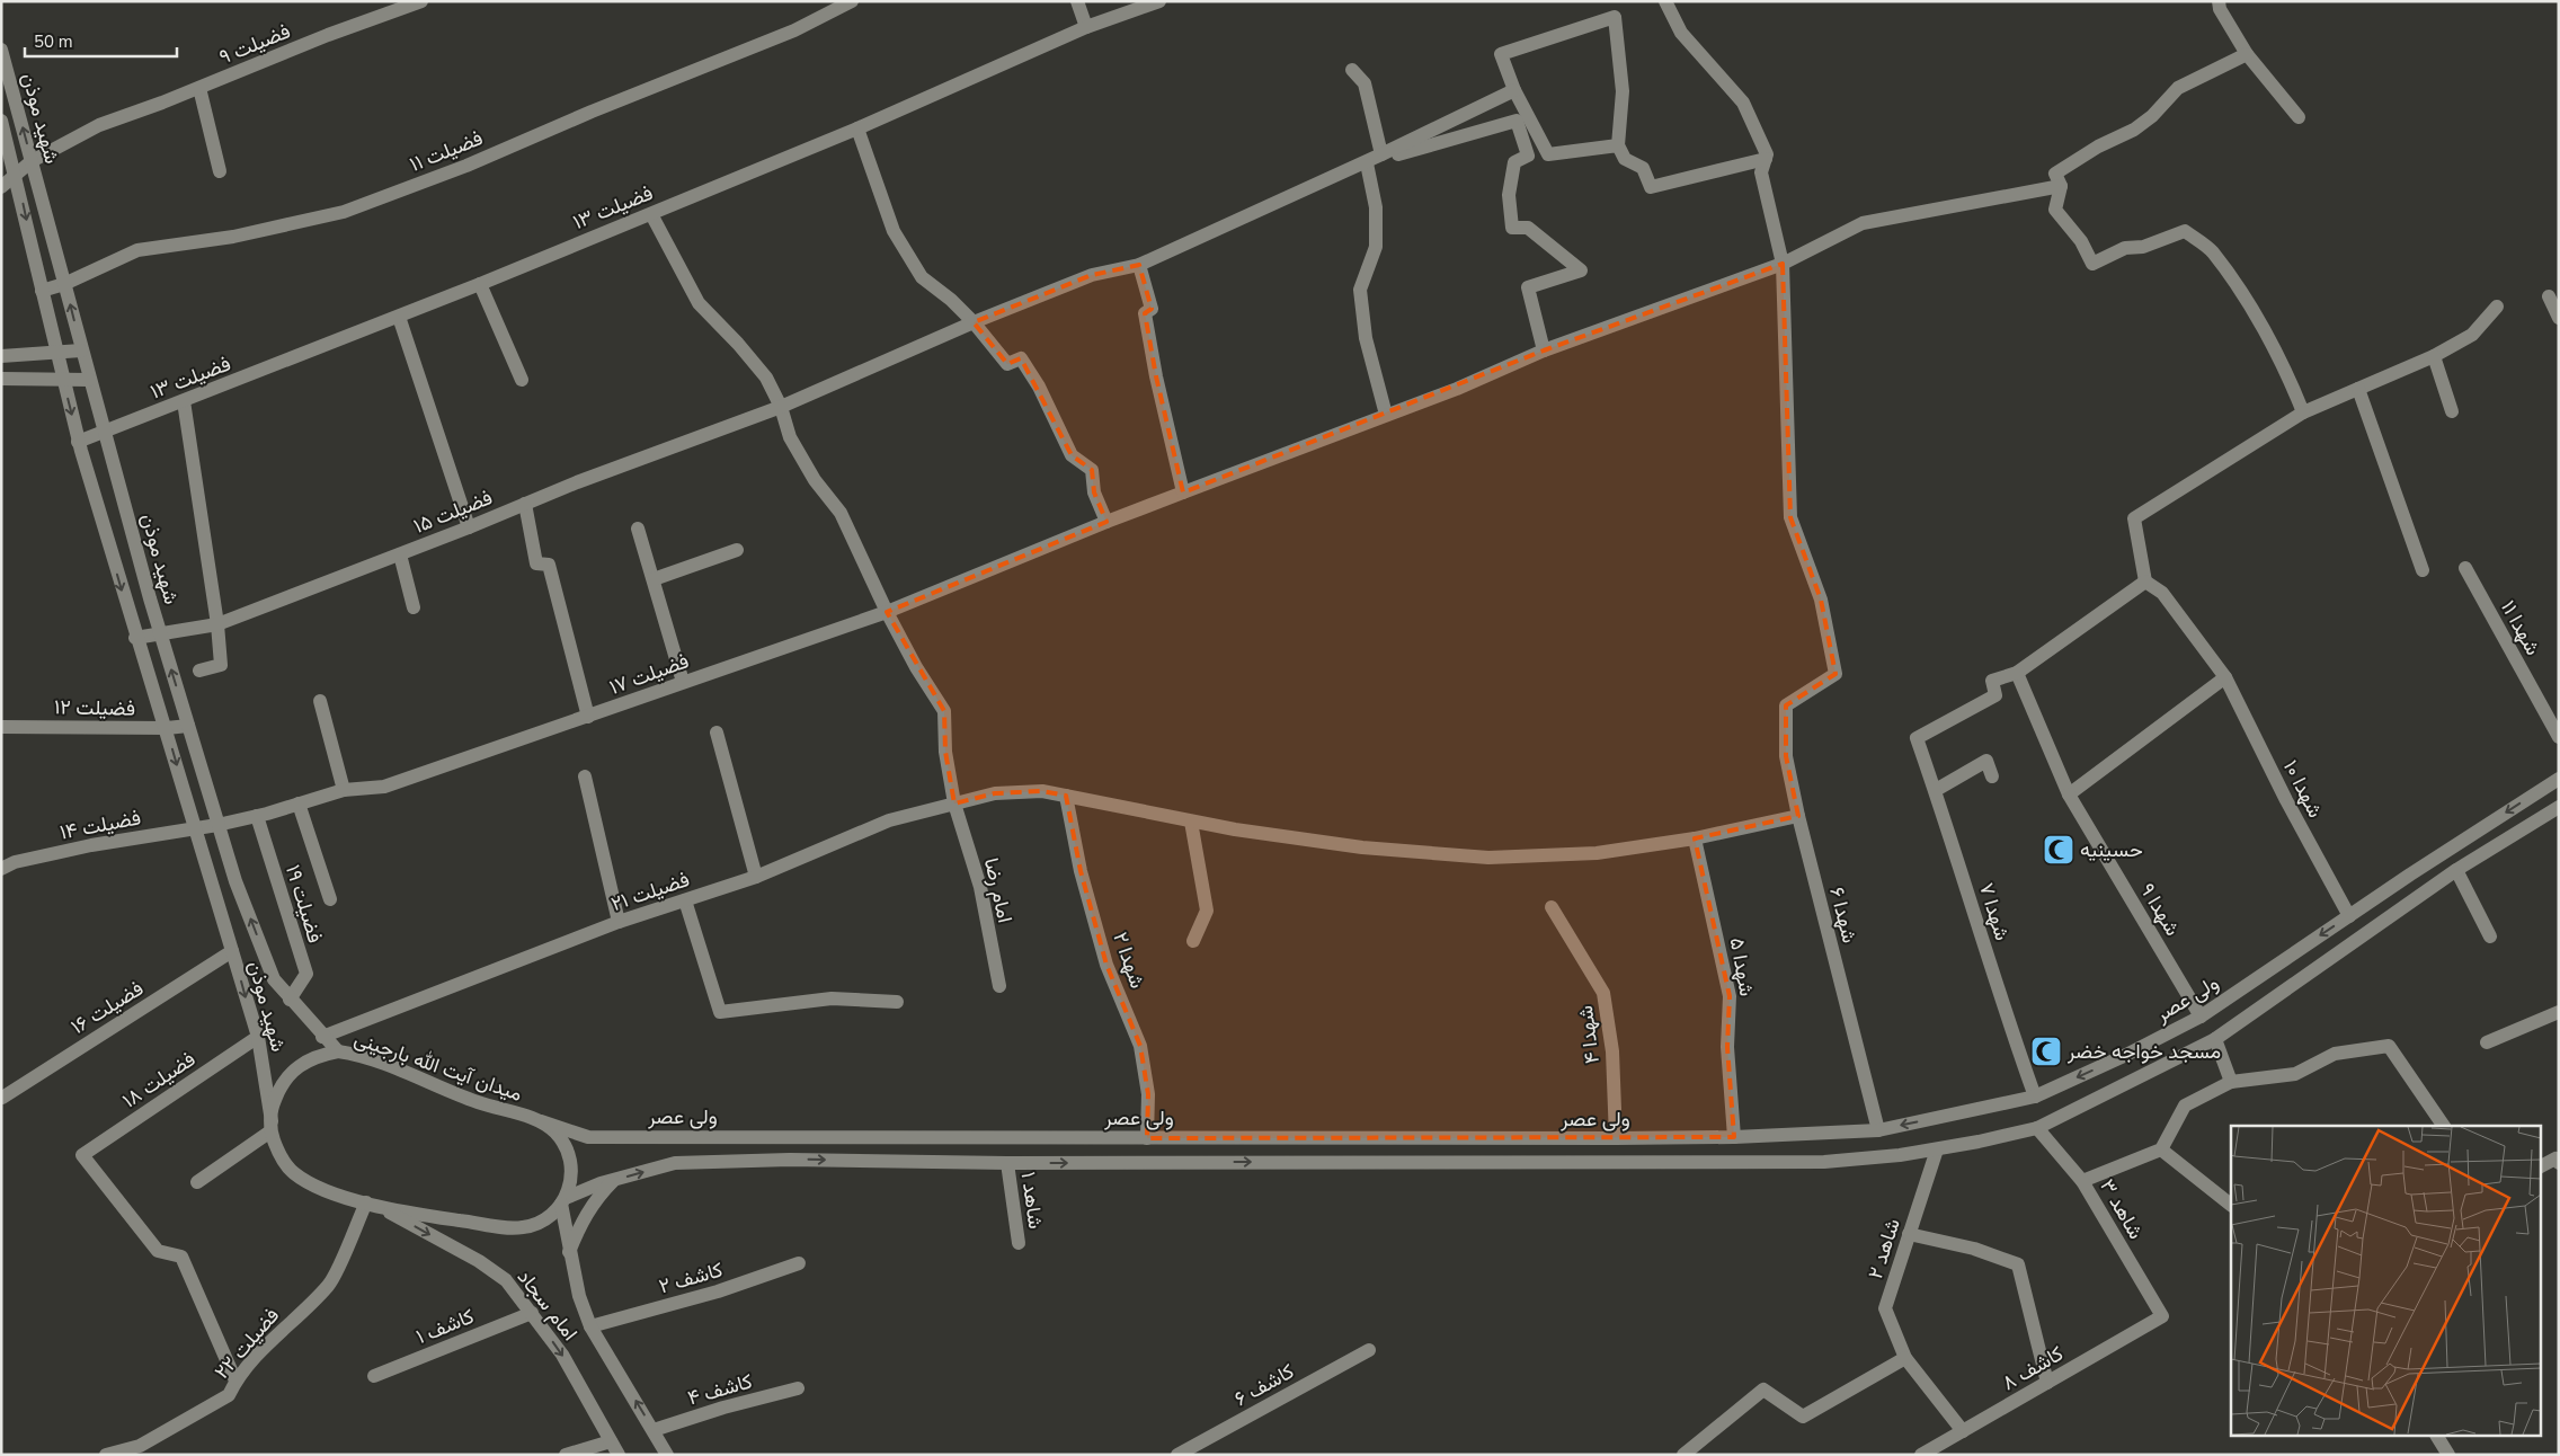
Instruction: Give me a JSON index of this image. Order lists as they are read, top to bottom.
{
  "streets": {
    "street": [
      "فضیلت ۹",
      "شهید موذن",
      "فضیلت ۱۱",
      "فضیلت ۱۳",
      "فضیلت ۱۵",
      "شهدا ۱۱",
      "فضیلت ۱۷",
      "فضیلت ۱۲",
      "شهدا ۱۰",
      "فضیلت ۱۴",
      "امام رضا",
      "فضیلت ۲۱",
      "فضیلت ۱۹",
      "شهدا ۹",
      "شهدا ۷",
      "شهدا ۶",
      "شهدا ۲",
      "شهدا ۵",
      "ولی عصر",
      "فضیلت ۱۶",
      "شهدا ۴",
      "میدان آیت الله بارجینی",
      "فضیلت ۱۸",
      "شاهد ۱",
      "شاهد ۳",
      "شاهد ۲",
      "کاشف ۲",
      "امام سجاد",
      "کاشف ۱",
      "فضیلت ۲۲",
      "کاشف ۸",
      "کاشف ۶",
      "کاشف ۴"
    ]
  },
  "crossings": [
    ["فضیلت ۹", "شهید موذن"],
    ["شهید موذن", "فضیلت ۱۱"],
    ["شهید موذن", "فضیلت ۱۳"],
    ["شهید موذن", "فضیلت ۱۵"],
    ["شهید موذن", "فضیلت ۱۷"],
    ["شهید موذن", "فضیلت ۱۲"],
    ["شهید موذن", "فضیلت ۱۴"],
    ["شهید موذن", "فضیلت ۲۱"],
    ["شهید موذن", "فضیلت ۱۹"],
    ["شهید موذن", "فضیلت ۱۶"],
    ["شهید موذن", "میدان آیت الله بارجینی"],
    ["شهید موذن", "فضیلت ۱۸"],
    ["فضیلت ۱۳", "امام رضا"],
    ["فضیلت ۱۵", "امام رضا"],
    ["فضیلت ۱۷", "فضیلت ۱۴"],
    ["فضیلت ۱۷", "امام رضا"],
    ["فضیلت ۱۷", "فضیلت ۱۹"],
    ["فضیلت ۱۷", "شهدا ۶"],
    ["شهدا ۱۰", "ولی عصر"],
    ["امام رضا", "فضیلت ۲۱"],
    ["فضیلت ۲۱", "شهدا ۶"],
    ["فضیلت ۲۱", "شهدا ۲"],
    ["فضیلت ۲۱", "شهدا ۵"],
    ["شهدا ۹", "شهدا ۷"],
    ["شهدا ۹", "ولی عصر"],
    ["شهدا ۷", "ولی عصر"],
    ["شهدا ۶", "ولی عصر"],
    ["شهدا ۲", "ولی عصر"],
    ["شهدا ۵", "ولی عصر"],
    ["ولی عصر", "شهدا ۴"],
    ["ولی عصر", "میدان آیت الله بارجینی"],
    ["میدان آیت الله بارجینی", "امام سجاد"],
    ["فضیلت ۱۸", "فضیلت ۲۲"],
    ["شاهد ۳", "کاشف ۸"],
    ["شاهد ۲", "کاشف ۸"],
    ["کاشف ۲", "امام سجاد"],
    ["امام سجاد", "کاشف ۱"],
    ["امام سجاد", "فضیلت ۲۲"],
    ["امام سجاد", "کاشف ۴"]
  ],
  "places": {
    "mosque": ["حسینیه", "مسجد خواجه خضر"]
  },
  "scale_bar": "50 m"
}
